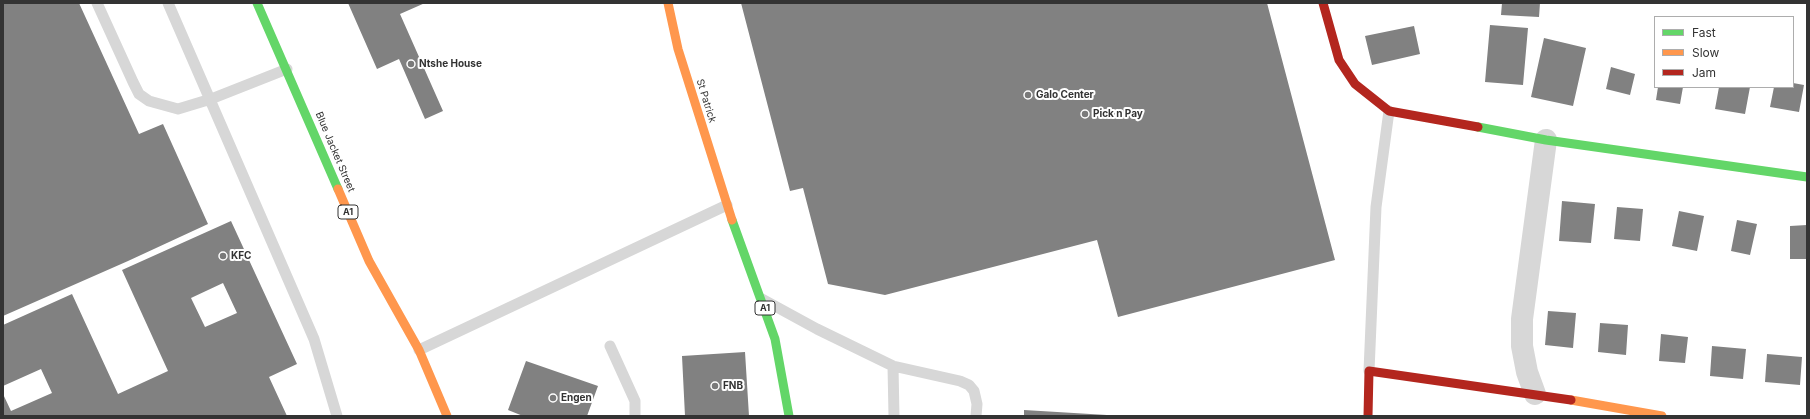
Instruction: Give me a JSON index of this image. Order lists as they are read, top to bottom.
{
  "streets": {
    "main road": ["St Patrick", "Blue Jacket Street", "A1"]
  },
  "crossings": [
    ["St Patrick", "A1"]
  ],
  "places": [
    "Ntshe House",
    "Galo Center",
    "Pick n Pay",
    "KFC",
    "FNB",
    "Engen"
  ],
  "legend": ["Fast", "Slow", "Jam"]
}
